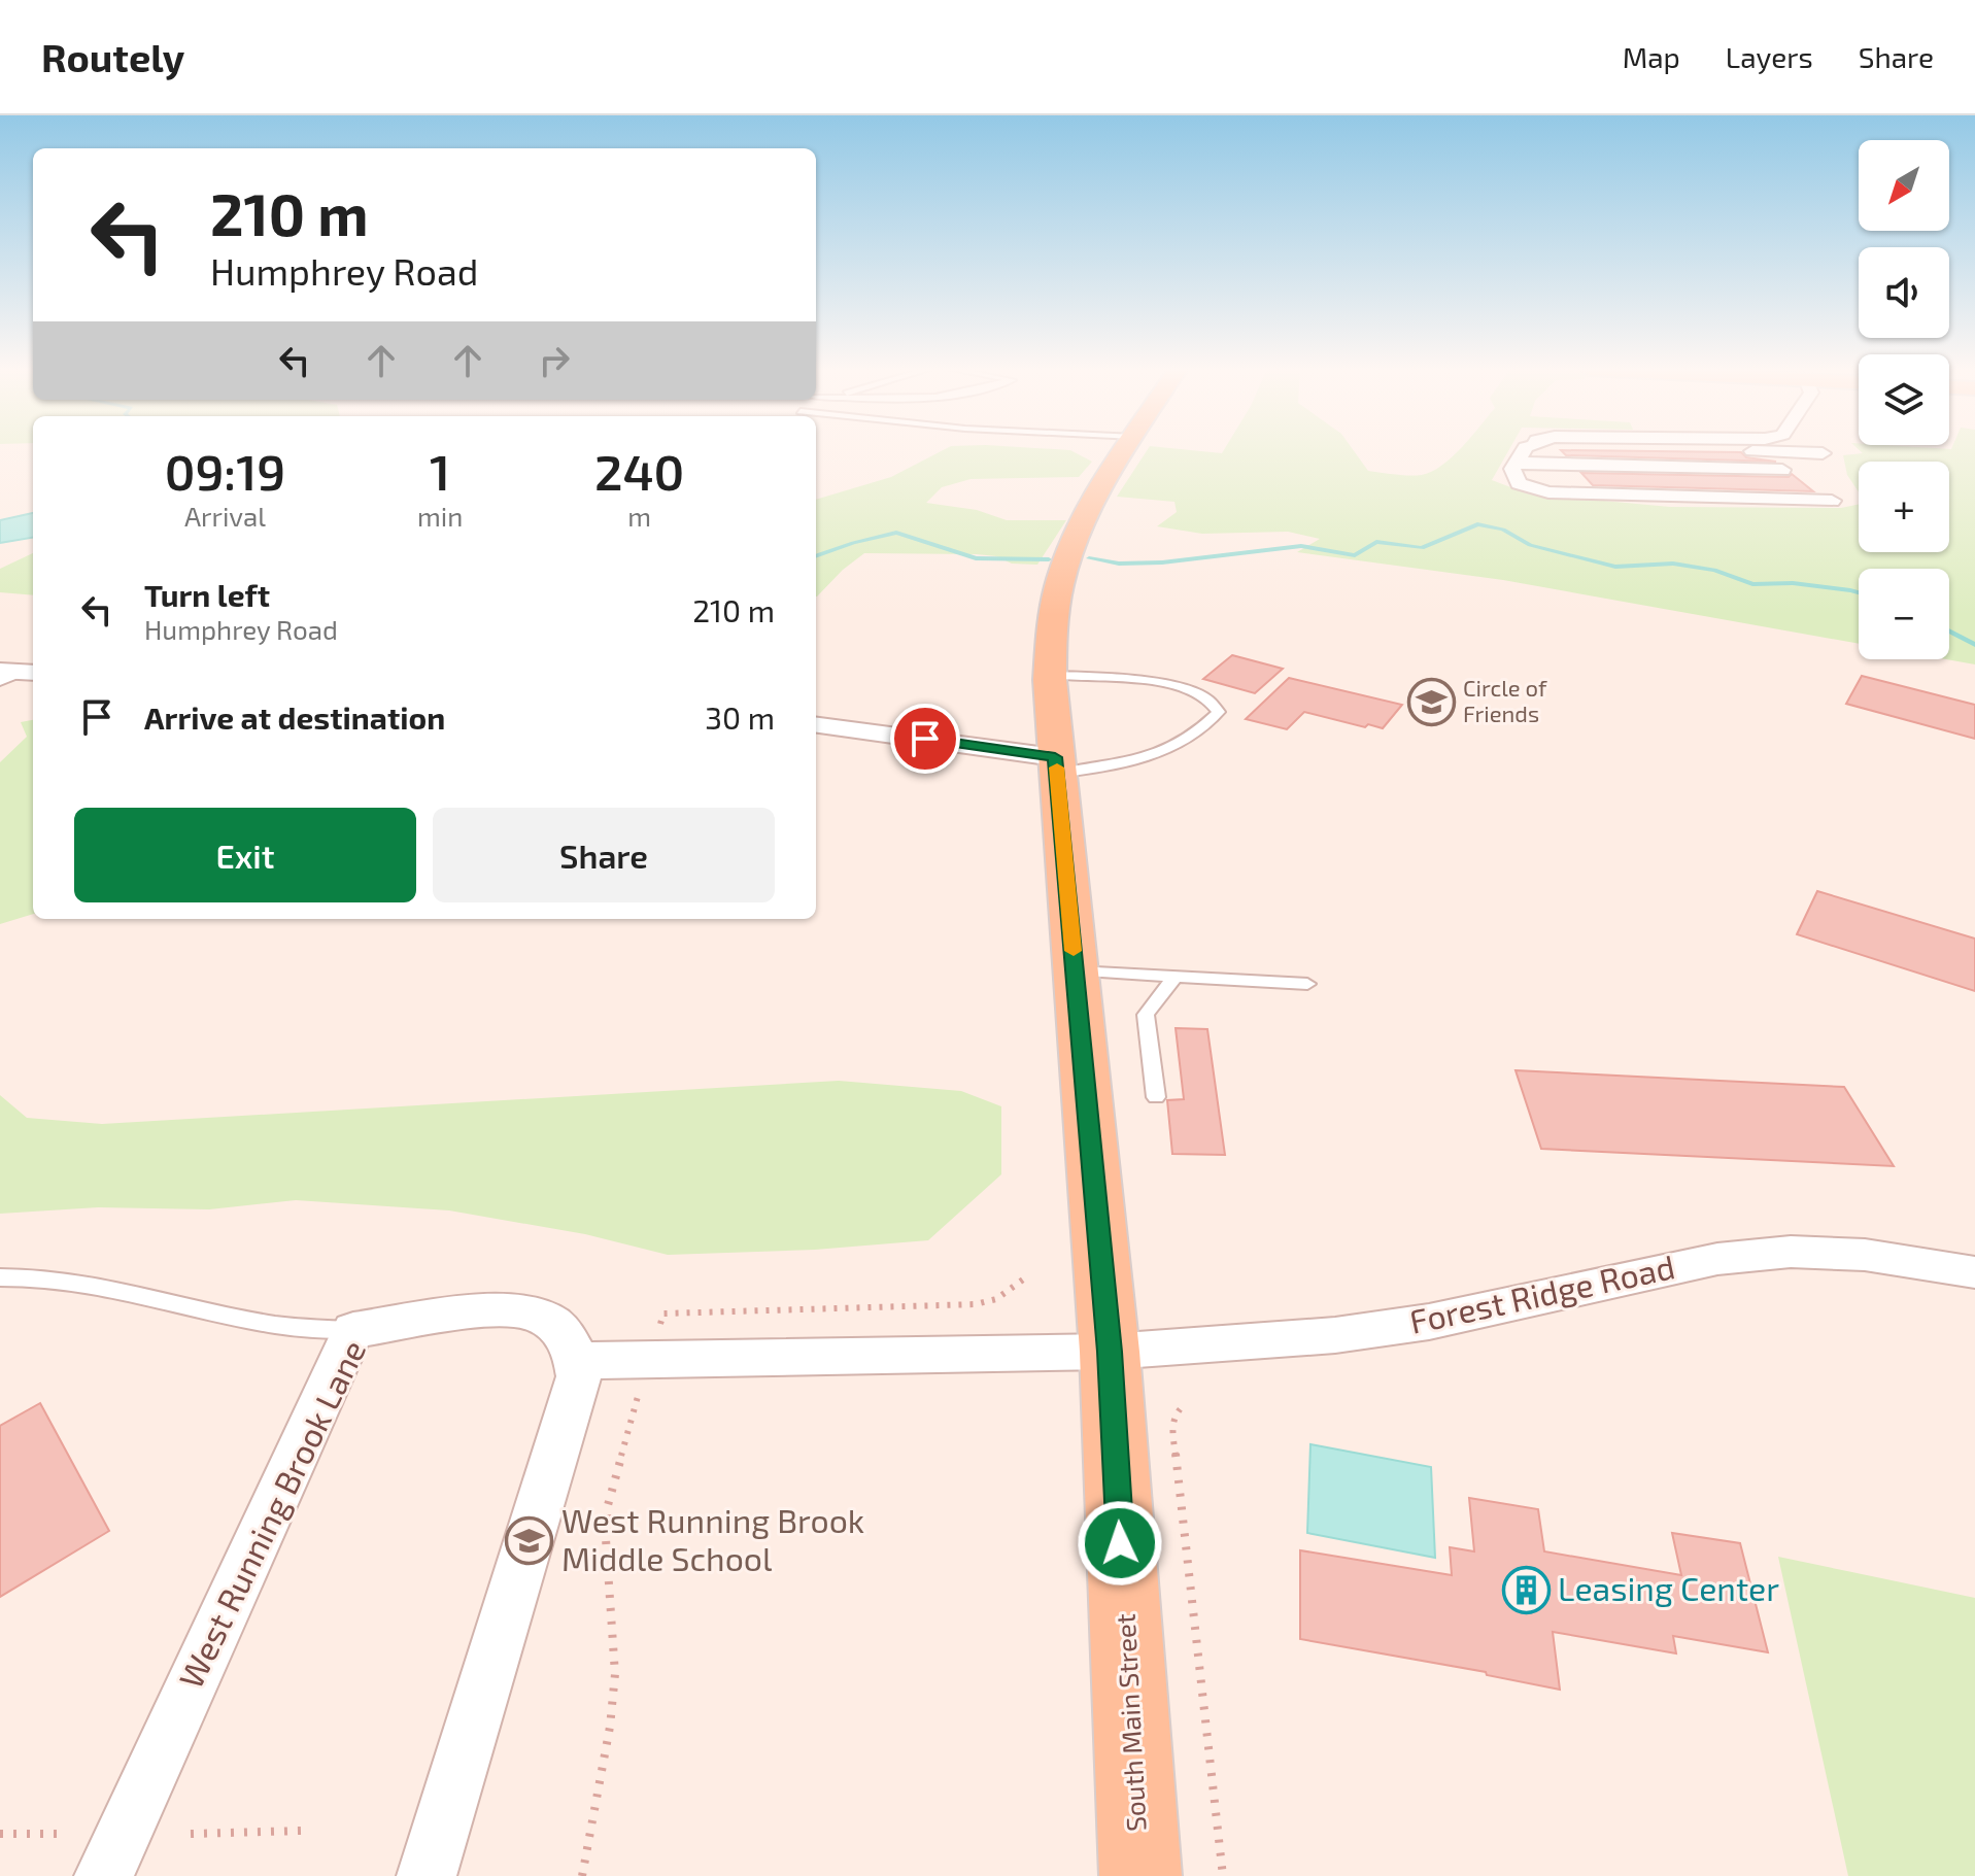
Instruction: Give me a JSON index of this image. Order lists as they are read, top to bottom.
{
  "streets": {
    "main road": ["South Main Street"],
    "street": ["Forest Ridge Road", "West Running Brook Lane"]
  },
  "crossings": [
    ["Forest Ridge Road", "South Main Street"]
  ],
  "places": {
    "school or university": ["Circle of Friends", "West Running Brook Middle School"],
    "building": ["Leasing Center"]
  },
  "north": "bottom left",
  "page": {
    "header": "Routely",
    "nav": ["Map", "Layers", "Share"],
    "map_buttons": ["+", "−"],
    "turn": ["210 m", "Humphrey Road"],
    "eta": [
      "09:19",
      "Arrival",
      "1",
      "min",
      "240",
      "m"
    ],
    "list": [
      {
        "name": "Turn left",
        "note": "Humphrey Road",
        "value": "210 m"
      },
      {
        "name": "Arrive at destination",
        "value": "30 m"
      }
    ],
    "buttons": ["Exit", "Share"]
  }
}
